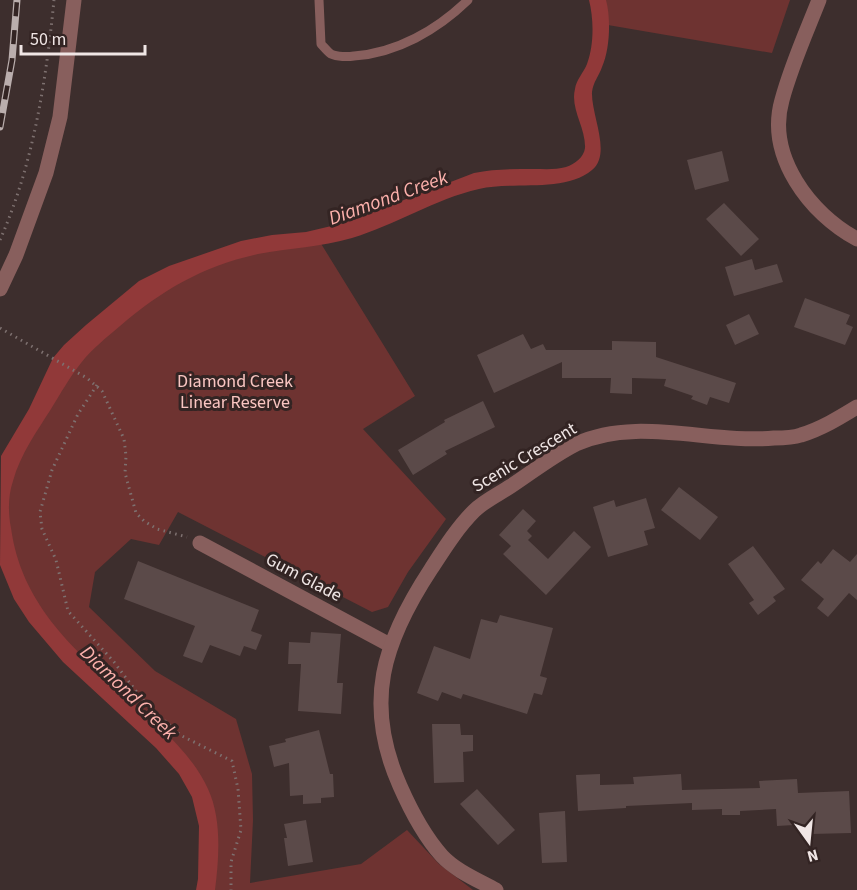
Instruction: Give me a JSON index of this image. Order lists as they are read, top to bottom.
{
  "streets": {
    "street": ["Scenic Crescent", "Gum Glade"]
  },
  "crossings": [
    ["Scenic Crescent", "Gum Glade"]
  ],
  "water": ["Diamond Creek"],
  "parks": ["Diamond Creek Linear Reserve"],
  "scale_bar": "50 m",
  "north": "bottom"
}
